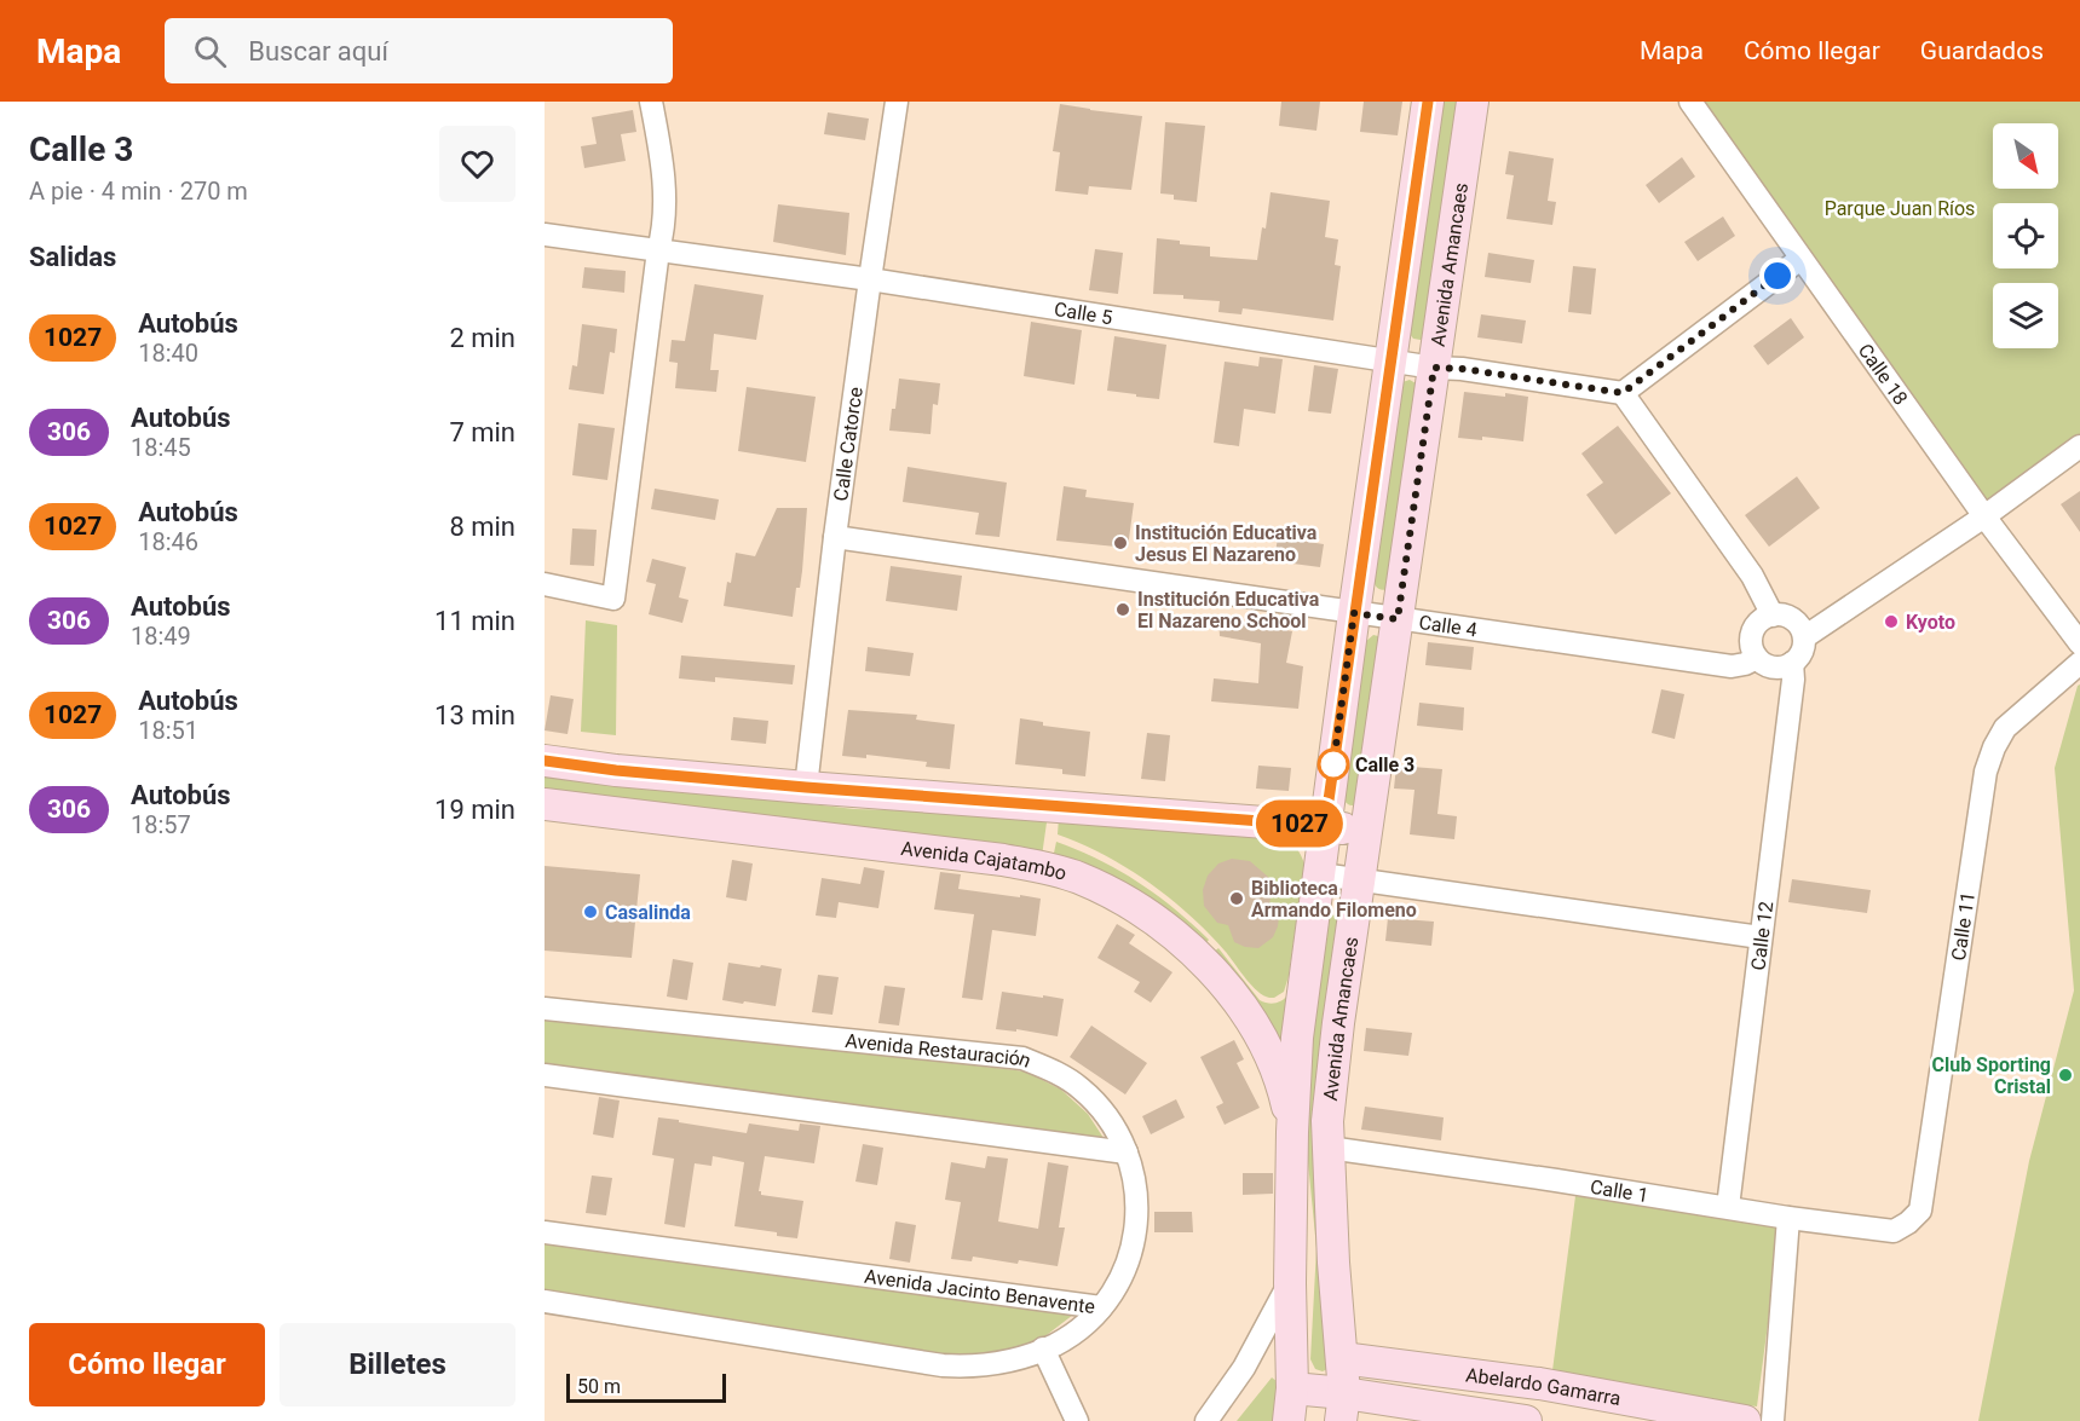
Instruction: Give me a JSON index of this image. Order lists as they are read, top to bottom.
{
  "streets": {
    "street": [
      "Avenida Amancaes",
      "Calle 5",
      "Calle 18",
      "Calle Catorce",
      "Calle 4",
      "Avenida Cajatambo",
      "Calle 11",
      "Calle 12",
      "Avenida Restauración",
      "Calle 1",
      "Avenida Jacinto Benavente",
      "Abelardo Gamarra"
    ]
  },
  "crossings": [
    ["Avenida Amancaes", "Calle 5"],
    ["Avenida Amancaes", "Calle 4"],
    ["Avenida Amancaes", "Avenida Cajatambo"],
    ["Avenida Amancaes", "Calle 1"],
    ["Avenida Amancaes", "Abelardo Gamarra"],
    ["Calle 5", "Calle Catorce"],
    ["Calle Catorce", "Calle 4"],
    ["Calle 4", "Calle 12"],
    ["Calle 11", "Calle 1"],
    ["Calle 12", "Calle 1"],
    ["Avenida Restauración", "Avenida Jacinto Benavente"]
  ],
  "parks": ["Parque Juan Ríos"],
  "places": [
    "Institución Educativa Jesus El Nazareno",
    "Institución Educativa El Nazareno School",
    "Kyoto",
    "Calle 3",
    "Biblioteca Armando Filomeno",
    "Casalinda",
    "Club Sporting Cristal"
  ],
  "lines": ["bus line 1027"],
  "scale_bar": "50 m",
  "north": "bottom right",
  "page": {
    "header": "Mapa",
    "search": "Buscar aquí",
    "nav": ["Mapa", "Cómo llegar", "Guardados"],
    "heading": [
      ["Calle 3", "A pie · 4 min · 270 m"],
      "Salidas"
    ],
    "on_map": "1027",
    "list": [
      {
        "mark": "1027",
        "name": "Autobús",
        "note": "18:40",
        "value": "2 min"
      },
      {
        "mark": "306",
        "name": "Autobús",
        "note": "18:45",
        "value": "7 min"
      },
      {
        "mark": "1027",
        "name": "Autobús",
        "note": "18:46",
        "value": "8 min"
      },
      {
        "mark": "306",
        "name": "Autobús",
        "note": "18:49",
        "value": "11 min"
      },
      {
        "mark": "1027",
        "name": "Autobús",
        "note": "18:51",
        "value": "13 min"
      },
      {
        "mark": "306",
        "name": "Autobús",
        "note": "18:57",
        "value": "19 min"
      }
    ],
    "buttons": ["Cómo llegar", "Billetes"],
    "scale": "50 m"
  }
}
